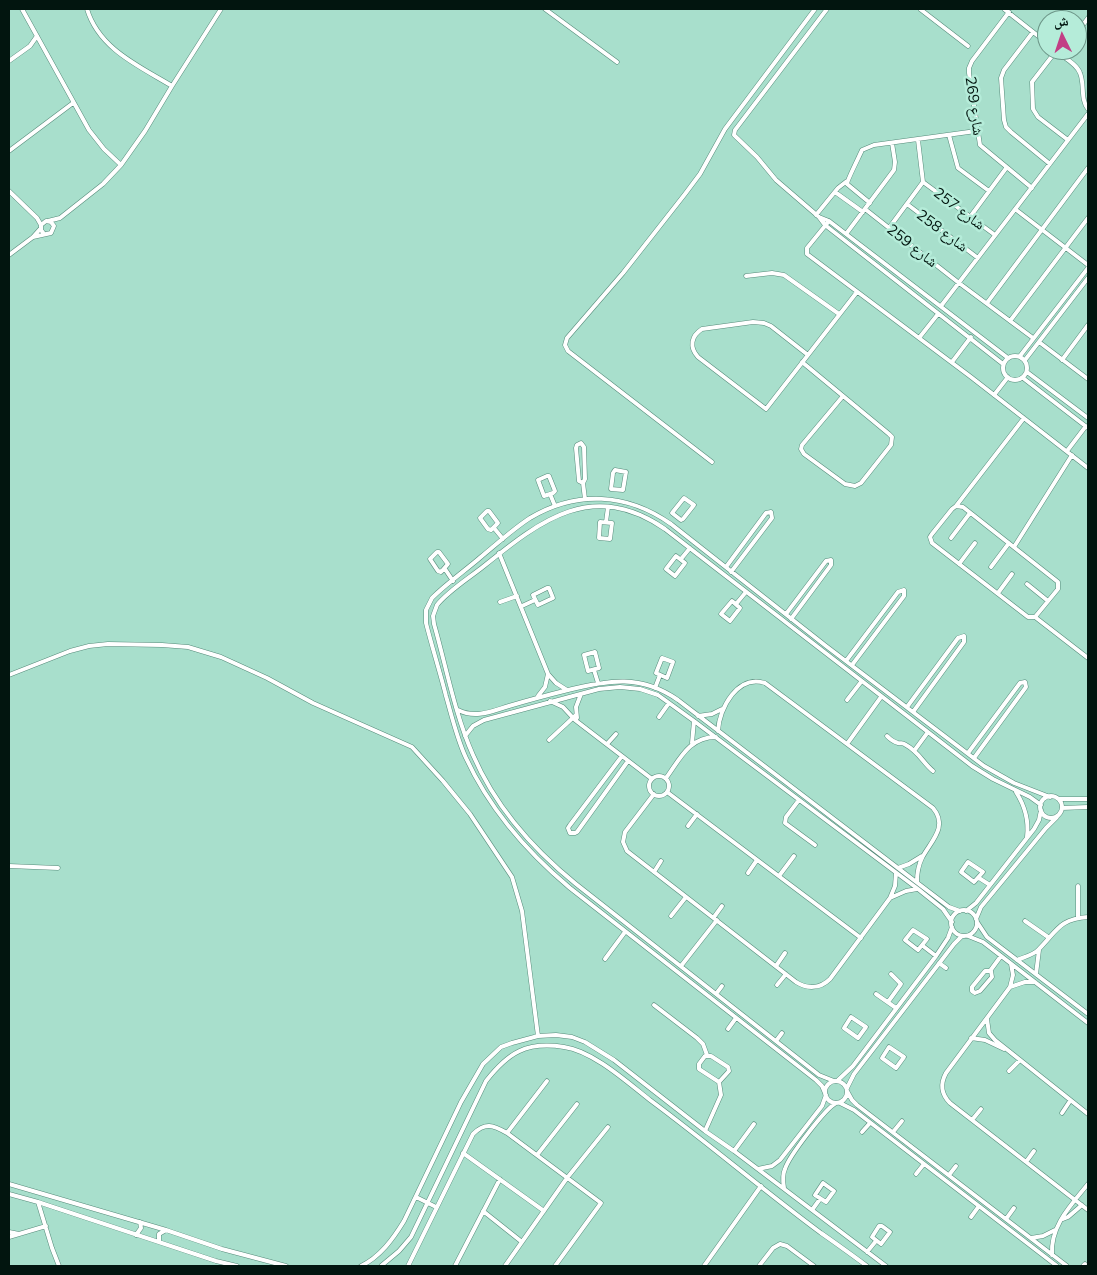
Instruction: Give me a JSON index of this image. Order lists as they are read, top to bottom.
{
  "streets": {
    "street": [
      "شارع 269",
      "شارع 257",
      "شارع 258",
      "شارع 259"
    ]
  },
  "north": "top"
}
